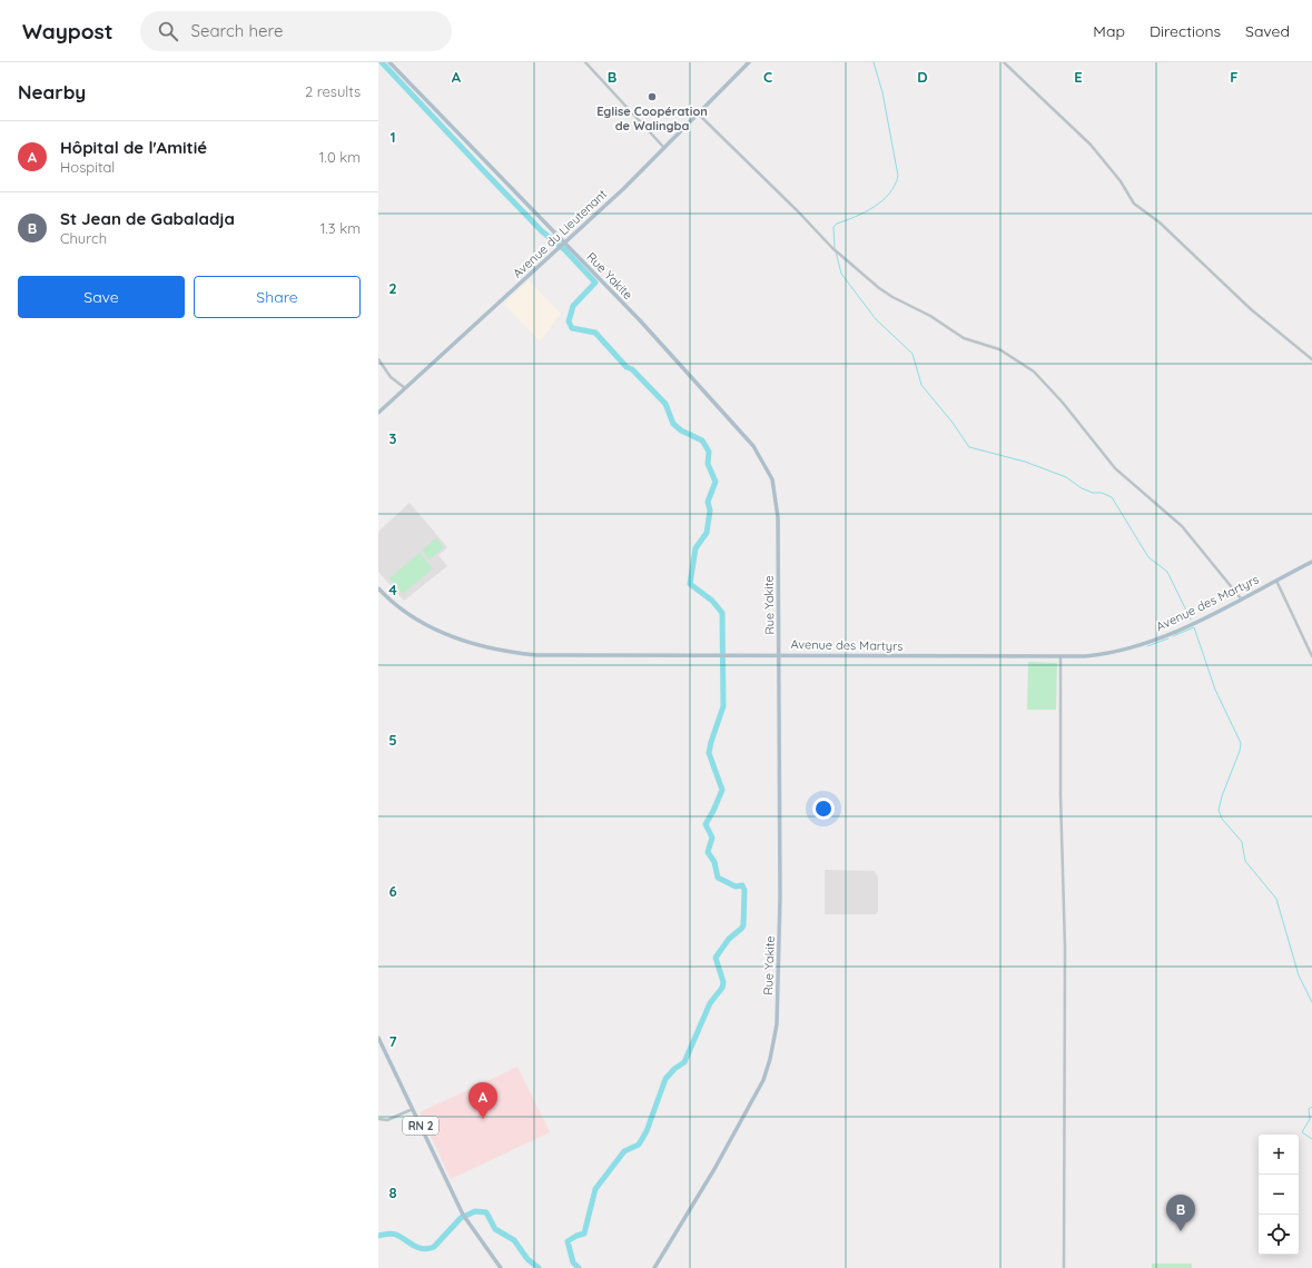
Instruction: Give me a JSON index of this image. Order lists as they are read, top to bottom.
{
  "streets": {
    "main road": [
      "Avenue du Lieutenant",
      "Rue Yakite",
      "Avenue des Martyrs",
      "RN 2"
    ]
  },
  "crossings": [
    ["Avenue du Lieutenant", "Rue Yakite"],
    ["Rue Yakite", "Avenue des Martyrs"]
  ],
  "places": ["Eglise Coopération de Walingba"],
  "page": {
    "header": "Waypost",
    "search": "Search here",
    "nav": ["Map", "Directions", "Saved"],
    "heading": ["Nearby", "2 results"],
    "list": [
      {
        "mark": "A",
        "name": "Hôpital de l'Amitié",
        "note": "Hospital",
        "value": "1.0 km"
      },
      {
        "mark": "B",
        "name": "St Jean de Gabaladja",
        "note": "Church",
        "value": "1.3 km"
      }
    ],
    "buttons": ["Save", "Share"],
    "pins": ["A", "B"],
    "map_buttons": ["+", "−"]
  },
  "grid": {
    "columns": [
      "A",
      "B",
      "C",
      "D",
      "E",
      "F"
    ],
    "rows": [
      "1",
      "2",
      "3",
      "4",
      "5",
      "6",
      "7",
      "8"
    ]
  }
}
